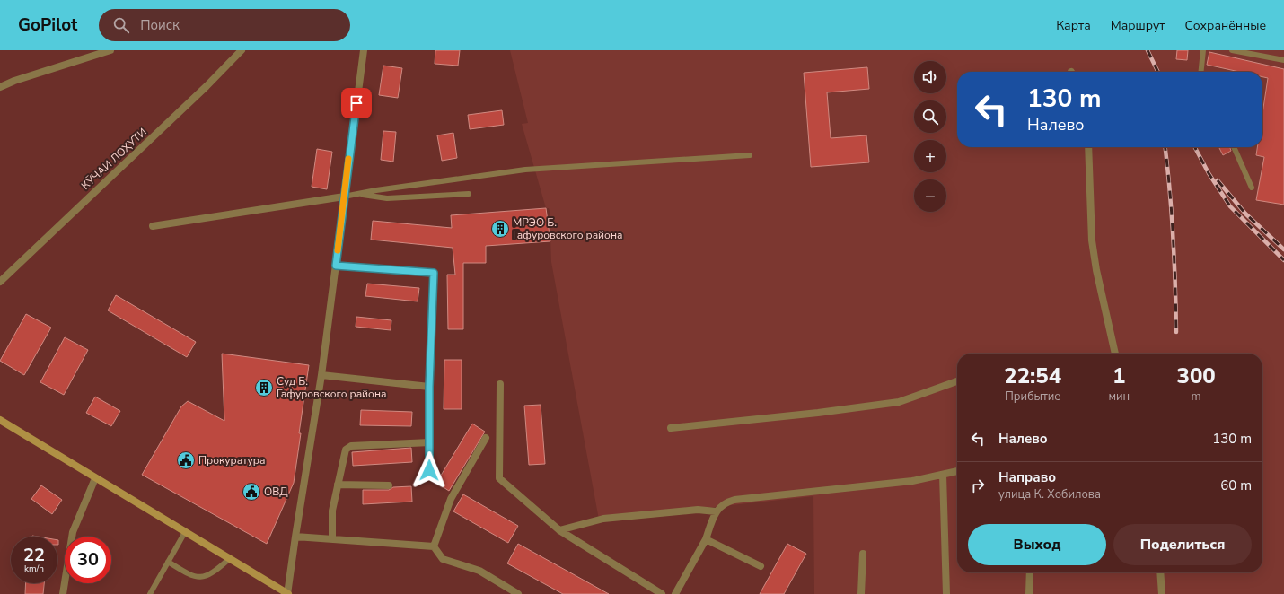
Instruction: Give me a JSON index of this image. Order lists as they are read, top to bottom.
{
  "streets": {
    "street": ["КӮЧАИ ЛОҲУТИ"]
  },
  "places": {
    "building": ["МРЭО Б. Гафуровского района", "Суд Б. Гафуровского района"],
    "public building": ["Прокуратура", "ОВД"]
  },
  "page": {
    "header": "GoPilot",
    "search": "Поиск",
    "nav": ["Карта", "Маршрут", "Сохранённые"],
    "map_buttons": ["+", "−"],
    "turn": ["130 m", "Налево"],
    "eta": [
      "22:54",
      "Прибытие",
      "1",
      "мин",
      "300",
      "m"
    ],
    "list": [
      {
        "name": "Налево",
        "value": "130 m"
      },
      {
        "name": "Направо",
        "note": "улица К. Хобилова",
        "value": "60 m"
      }
    ],
    "buttons": ["Выход", "Поделиться"],
    "speed": "22 km/h",
    "limit": "30"
  }
}
